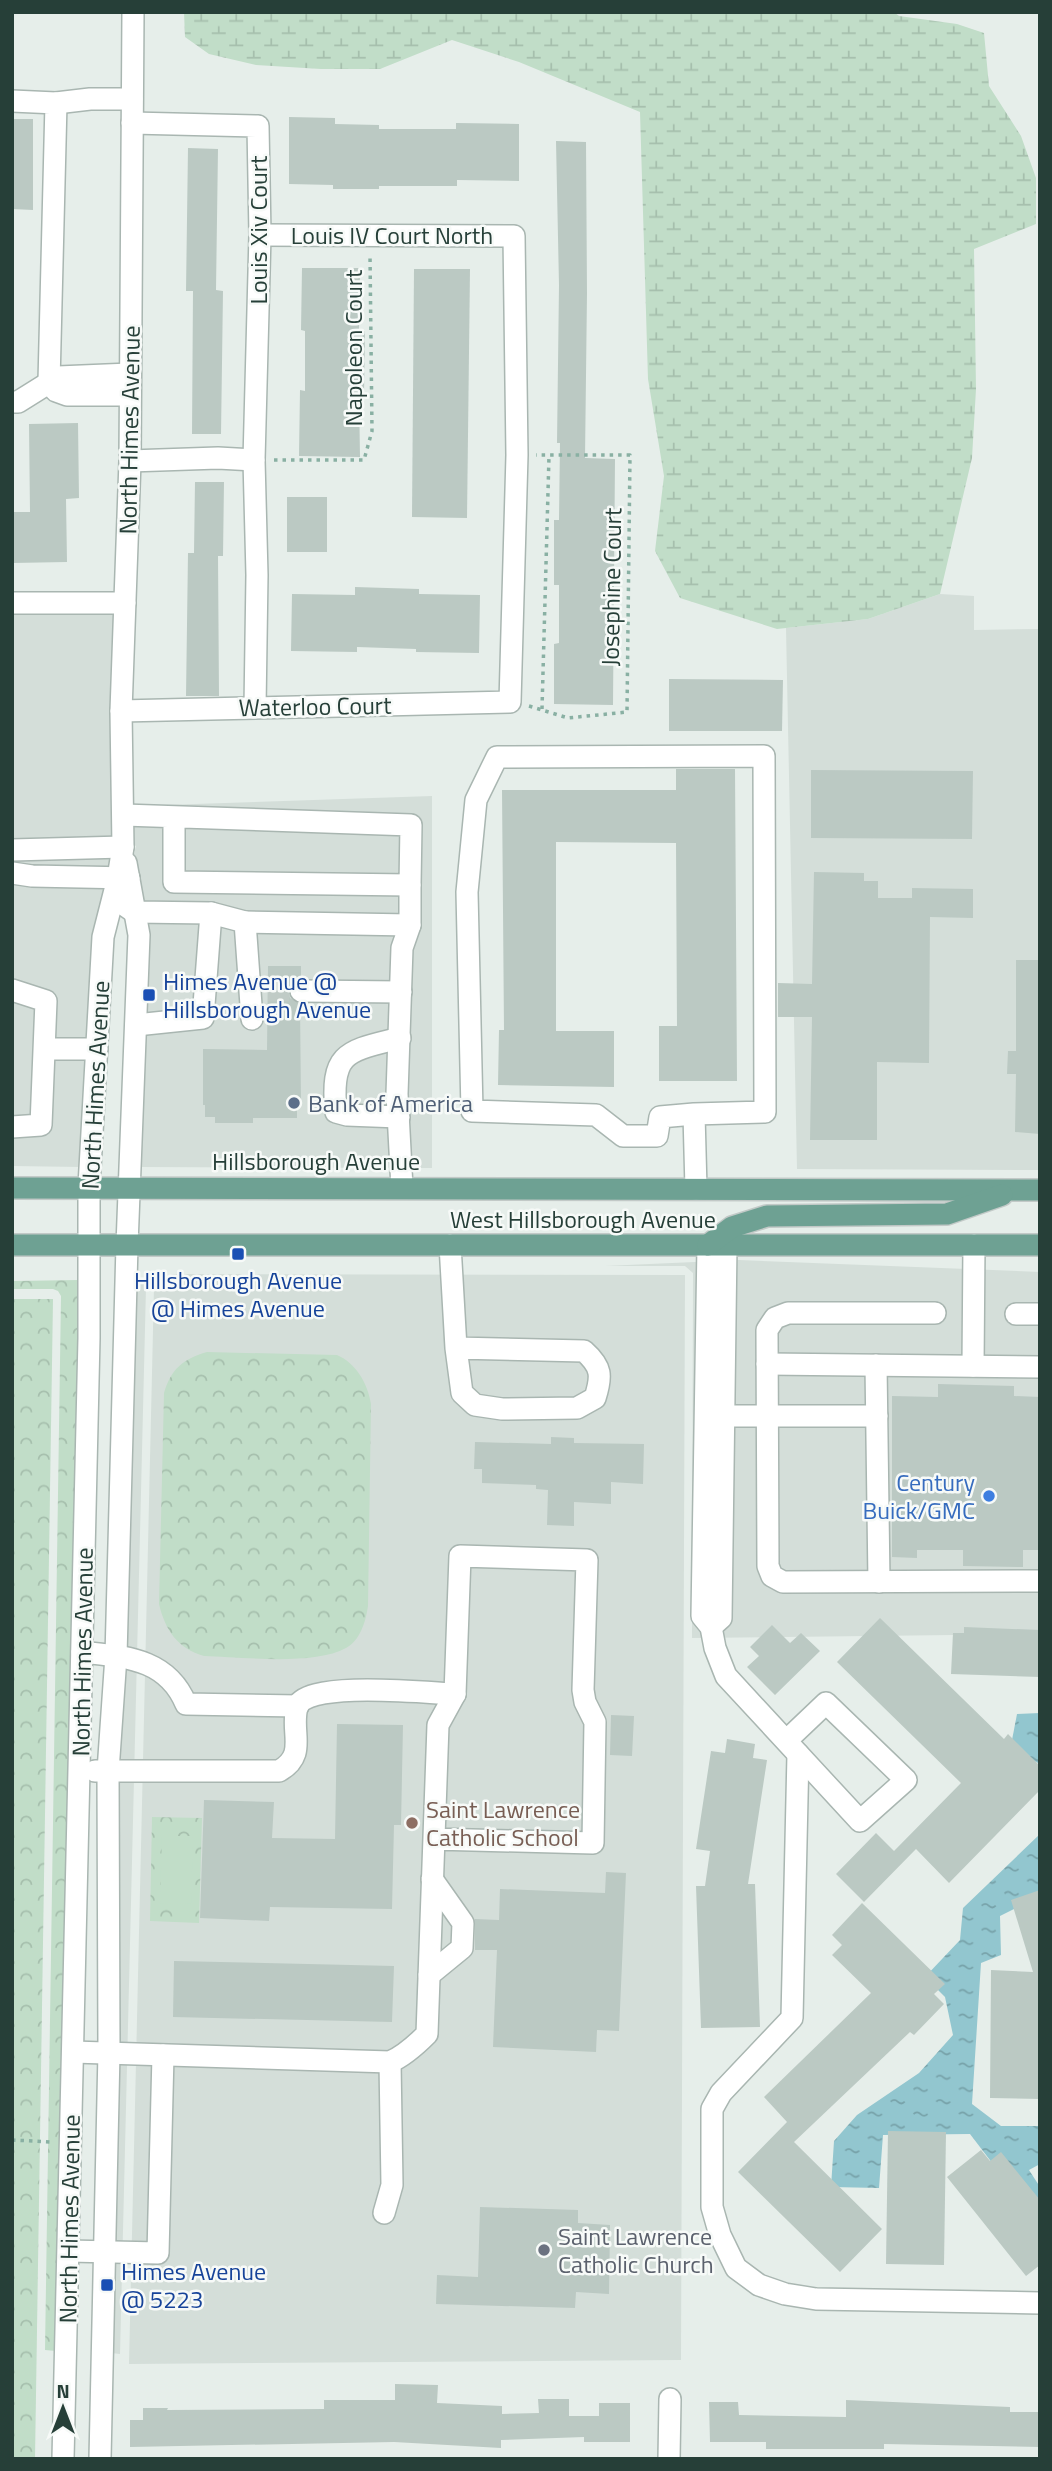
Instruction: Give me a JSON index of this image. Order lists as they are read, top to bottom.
{
  "streets": {
    "main road": ["Hillsborough Avenue", "West Hillsborough Avenue"],
    "street": [
      "Louis Xiv Court",
      "Louis IV Court North",
      "North Himes Avenue",
      "Waterloo Court"
    ],
    "path": ["Napoleon Court", "Josephine Court"]
  },
  "crossings": [
    ["Louis Xiv Court", "Louis IV Court North"],
    ["Louis Xiv Court", "Napoleon Court"],
    ["Louis Xiv Court", "North Himes Avenue"],
    ["Louis Xiv Court", "Waterloo Court"],
    ["Louis IV Court North", "Napoleon Court"],
    ["Louis IV Court North", "Josephine Court"],
    ["North Himes Avenue", "Waterloo Court"],
    ["North Himes Avenue", "Hillsborough Avenue"],
    ["North Himes Avenue", "West Hillsborough Avenue"],
    ["Josephine Court", "Waterloo Court"],
    ["Hillsborough Avenue", "West Hillsborough Avenue"]
  ],
  "places": {
    "transit": ["Himes Avenue @ Hillsborough Avenue", "Hillsborough Avenue @ Himes Avenue", "Himes Avenue @ 5223"],
    "other": [
      "Bank of America",
      "Century Buick/GMC",
      "Saint Lawrence Catholic School",
      "Saint Lawrence Catholic Church"
    ]
  },
  "north": "top"
}
